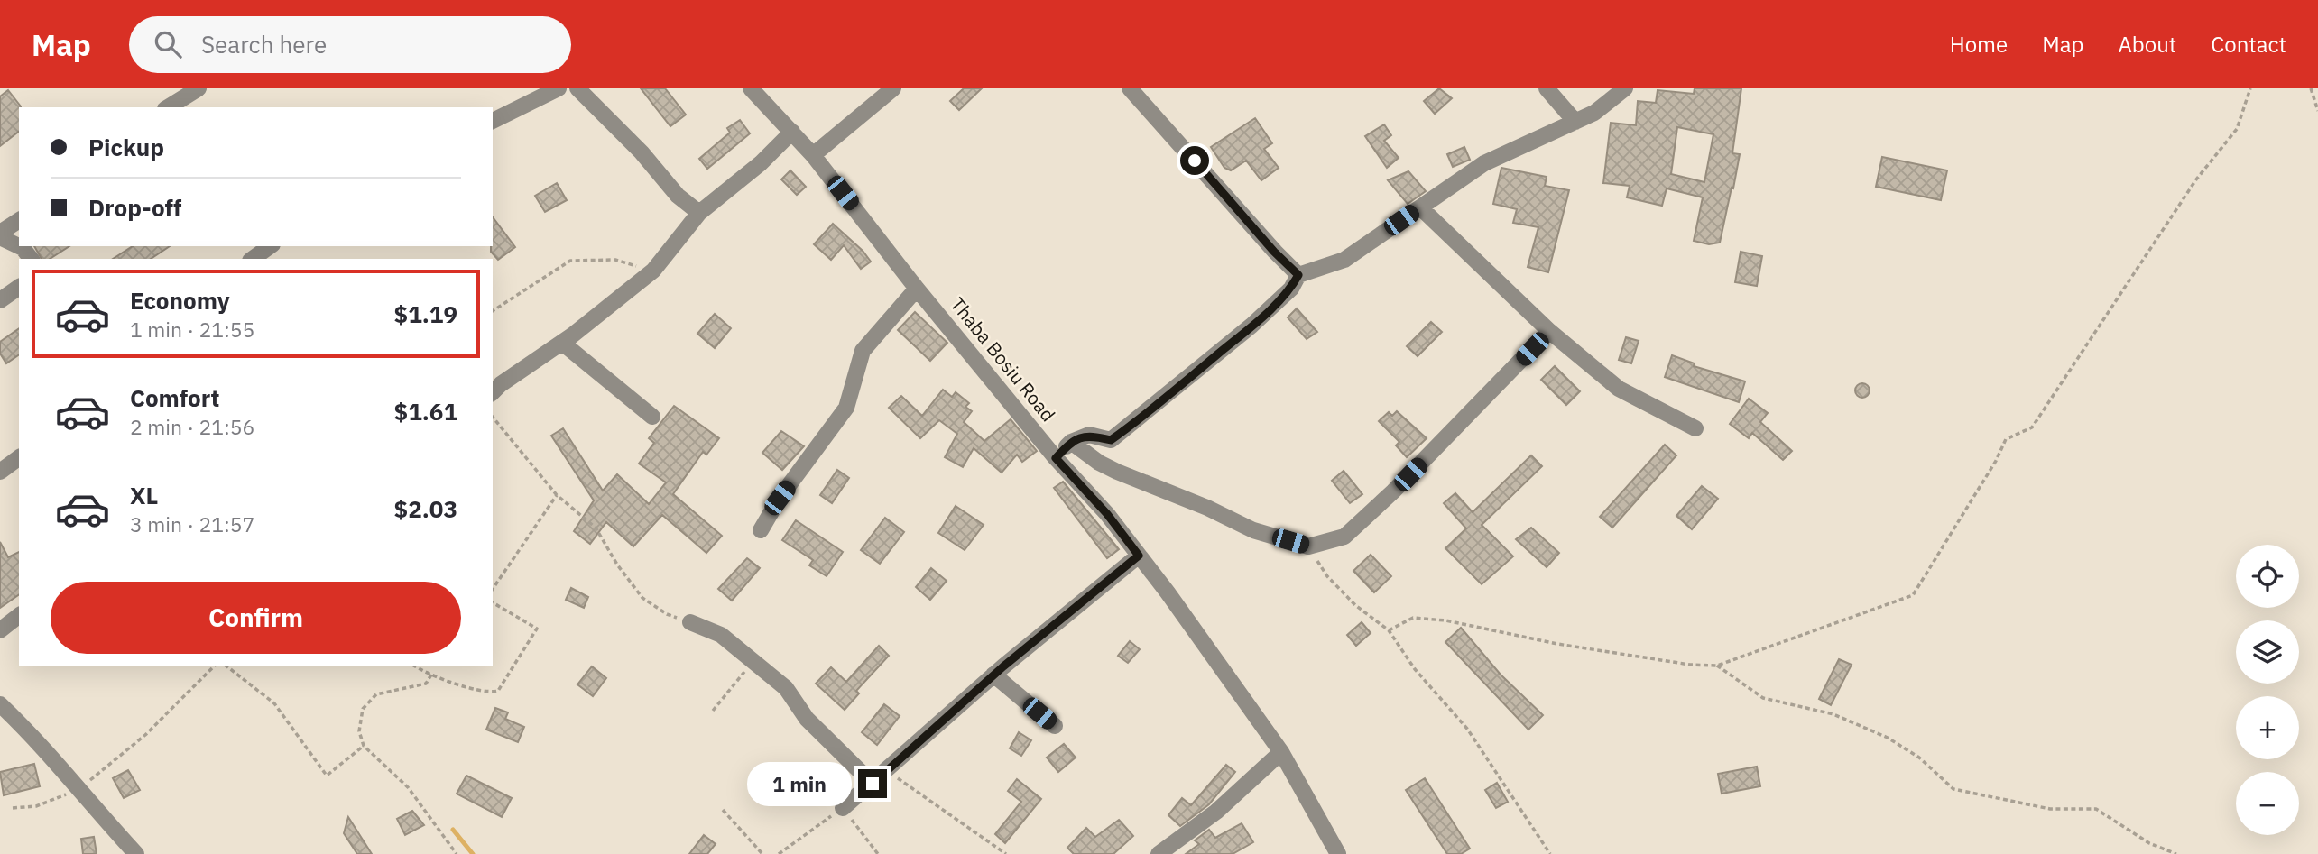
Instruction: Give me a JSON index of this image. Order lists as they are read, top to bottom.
{
  "streets": {
    "street": ["Thaba Bosiu Road"]
  },
  "page": {
    "header": "Map",
    "search": "Search here",
    "nav": [
      "Home",
      "Map",
      "About",
      "Contact"
    ],
    "banner": ["Pickup", "Drop-off"],
    "list": [
      {
        "name": "Economy",
        "note": "1 min · 21:55",
        "value": "$1.19"
      },
      {
        "name": "Comfort",
        "note": "2 min · 21:56",
        "value": "$1.61"
      },
      {
        "name": "XL",
        "note": "3 min · 21:57",
        "value": "$2.03"
      }
    ],
    "map_buttons": ["+", "−"],
    "buttons": "Confirm",
    "bubble": "1 min"
  }
}
